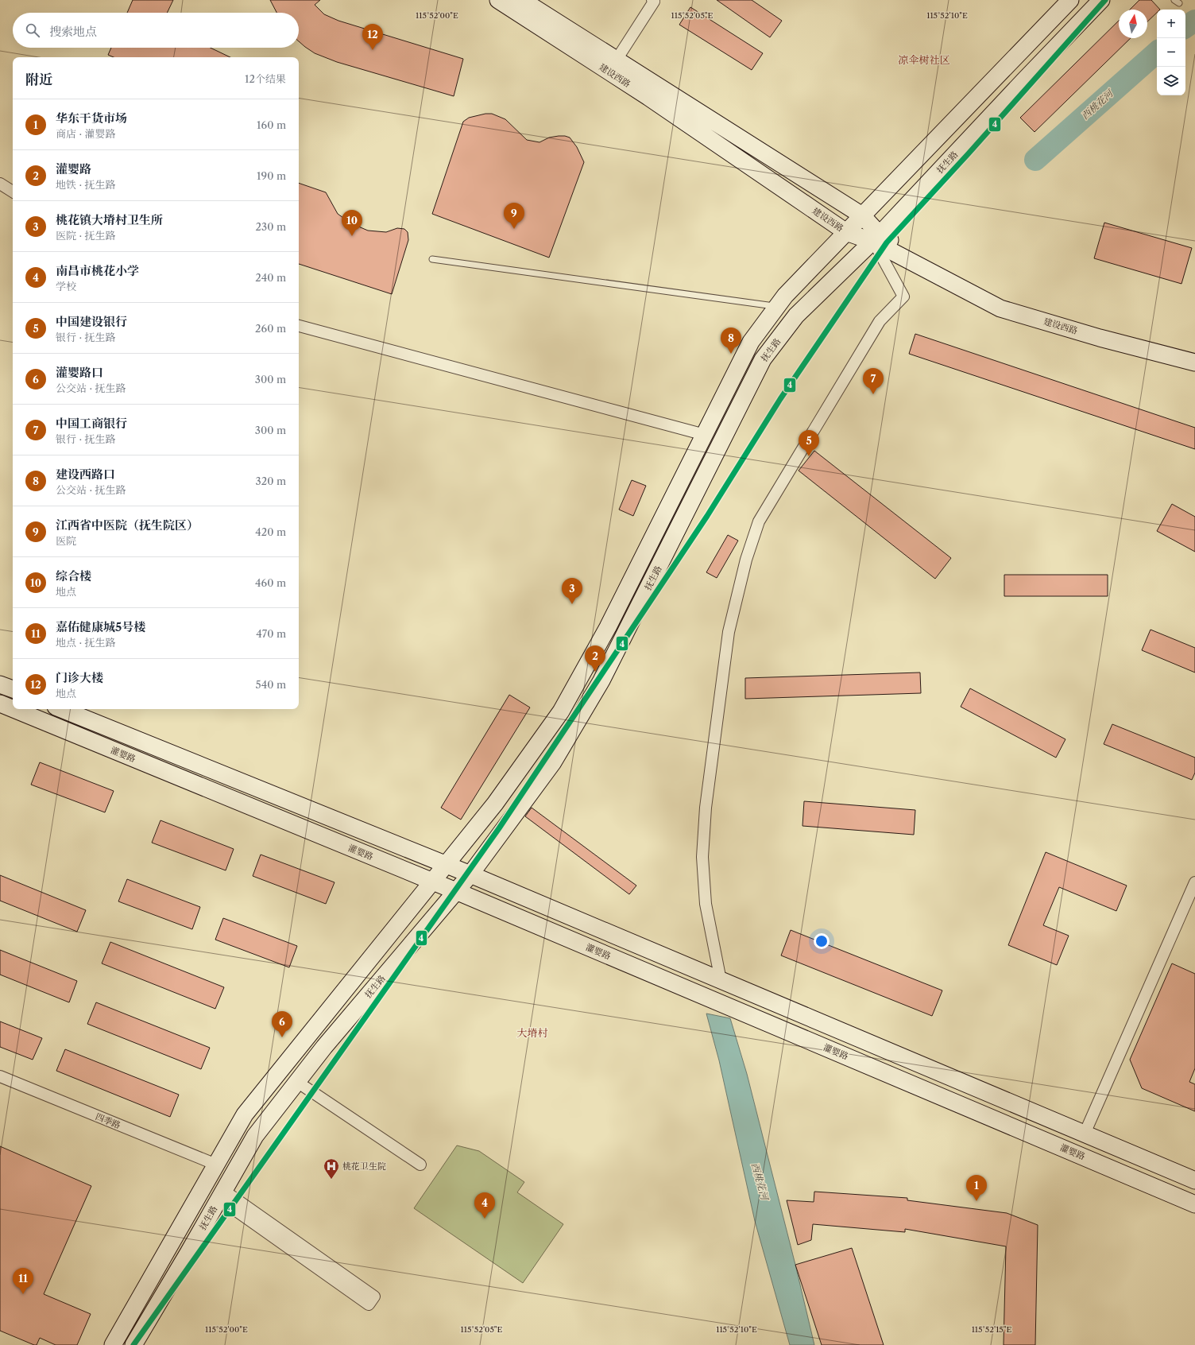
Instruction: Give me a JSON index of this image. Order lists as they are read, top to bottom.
{
  "streets": {
    "main road": ["建设西路", "抚生路", "灌婴路"],
    "street": ["四季路"]
  },
  "crossings": [
    ["建设西路", "抚生路"],
    ["抚生路", "灌婴路"],
    ["抚生路", "四季路"]
  ],
  "districts": ["凉伞树社区", "大塉村"],
  "water": ["西桃花河"],
  "places": {
    "hospital": ["桃花卫生院"]
  },
  "lines": ["transit line 4"],
  "north": "top",
  "page": {
    "map_buttons": ["+", "−"],
    "search": "搜索地点",
    "pins": [
      "12",
      "9",
      "10",
      "8",
      "7",
      "5",
      "3",
      "2",
      "6",
      "1",
      "4",
      "11"
    ],
    "heading": ["附近", "12个结果"],
    "list": [
      {
        "mark": "1",
        "name": "华东干货市场",
        "note": "商店 · 灌婴路",
        "value": "160 m"
      },
      {
        "mark": "2",
        "name": "灌婴路",
        "note": "地铁 · 抚生路",
        "value": "190 m"
      },
      {
        "mark": "3",
        "name": "桃花镇大塉村卫生所",
        "note": "医院 · 抚生路",
        "value": "230 m"
      },
      {
        "mark": "4",
        "name": "南昌市桃花小学",
        "note": "学校",
        "value": "240 m"
      },
      {
        "mark": "5",
        "name": "中国建设银行",
        "note": "银行 · 抚生路",
        "value": "260 m"
      },
      {
        "mark": "6",
        "name": "灌婴路口",
        "note": "公交站 · 抚生路",
        "value": "300 m"
      },
      {
        "mark": "7",
        "name": "中国工商银行",
        "note": "银行 · 抚生路",
        "value": "300 m"
      },
      {
        "mark": "8",
        "name": "建设西路口",
        "note": "公交站 · 抚生路",
        "value": "320 m"
      },
      {
        "mark": "9",
        "name": "江西省中医院（抚生院区）",
        "note": "医院",
        "value": "420 m"
      },
      {
        "mark": "10",
        "name": "综合楼",
        "note": "地点",
        "value": "460 m"
      },
      {
        "mark": "11",
        "name": "嘉佑健康城5号楼",
        "note": "地点 · 抚生路",
        "value": "470 m"
      },
      {
        "mark": "12",
        "name": "门诊大楼",
        "note": "地点",
        "value": "540 m"
      }
    ]
  },
  "coordinates": [
    "115°52'00\"E",
    "115°52'05\"E",
    "115°52'10\"E",
    "115°52'15\"E"
  ]
}
